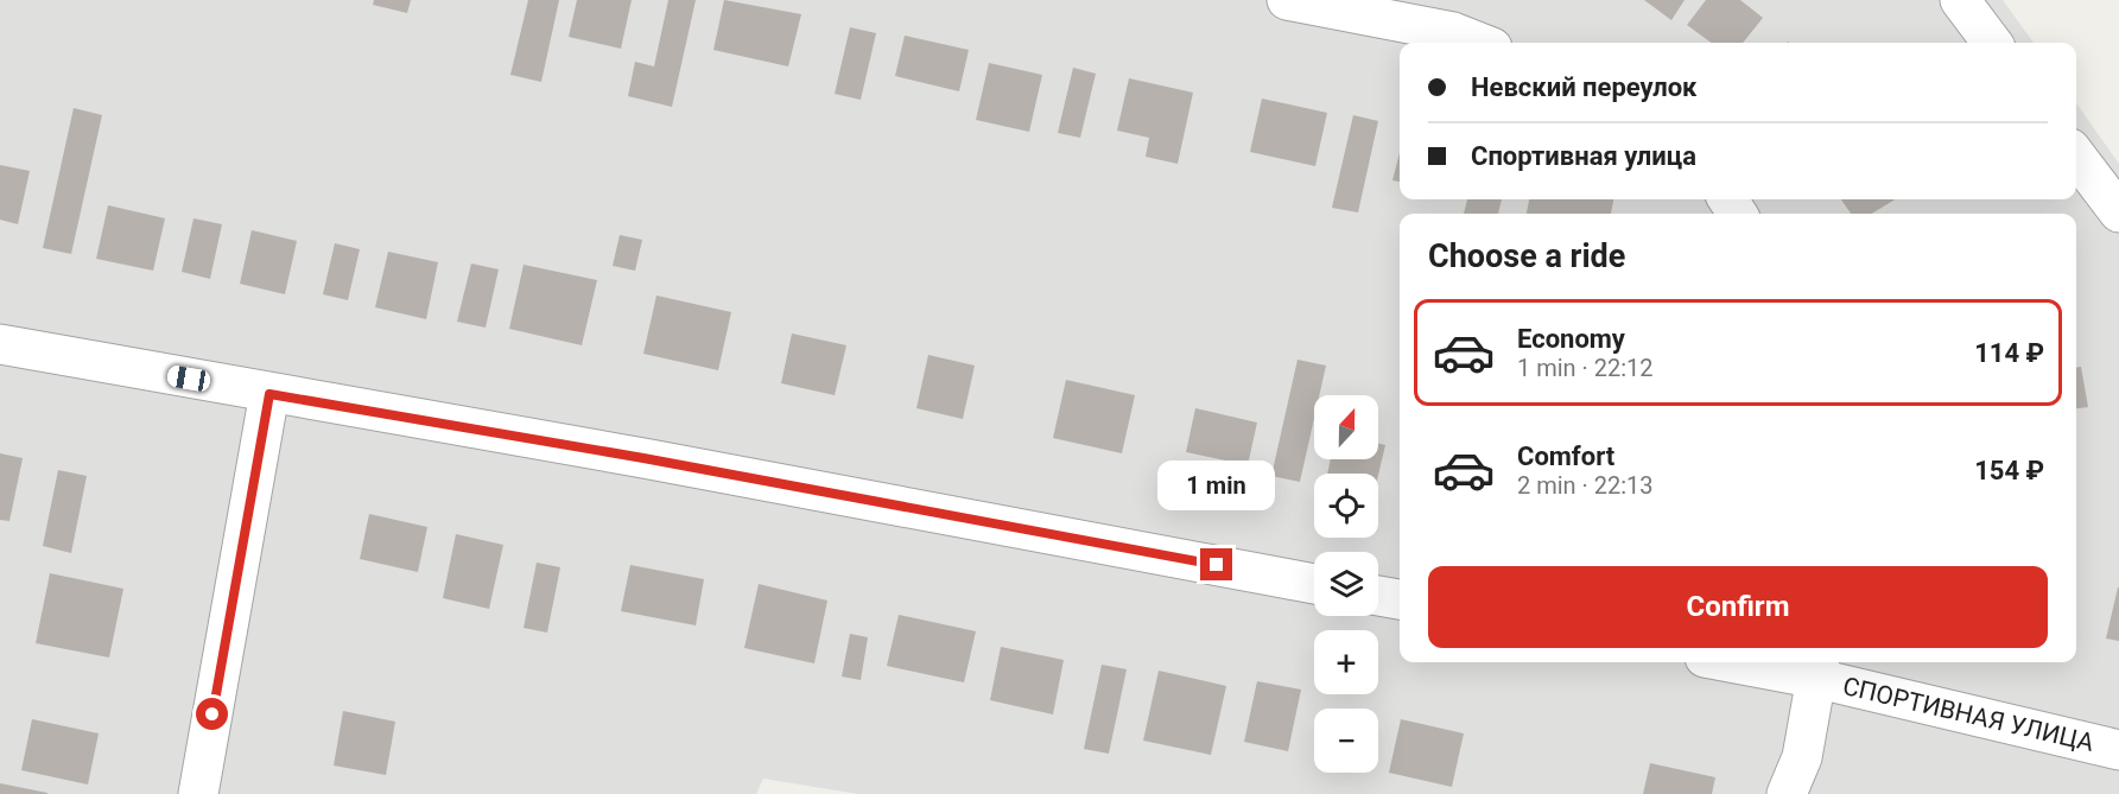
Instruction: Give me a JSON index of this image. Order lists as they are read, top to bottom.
{
  "streets": {
    "street": ["СПОРТИВНАЯ УЛИЦА"]
  },
  "north": "top",
  "page": {
    "banner": ["Невский переулок", "Спортивная улица"],
    "heading": "Choose a ride",
    "list": [
      {
        "name": "Economy",
        "note": "1 min · 22:12",
        "value": "114 ₽"
      },
      {
        "name": "Comfort",
        "note": "2 min · 22:13",
        "value": "154 ₽"
      }
    ],
    "map_buttons": ["+", "−"],
    "bubble": "1 min",
    "buttons": "Confirm"
  }
}
